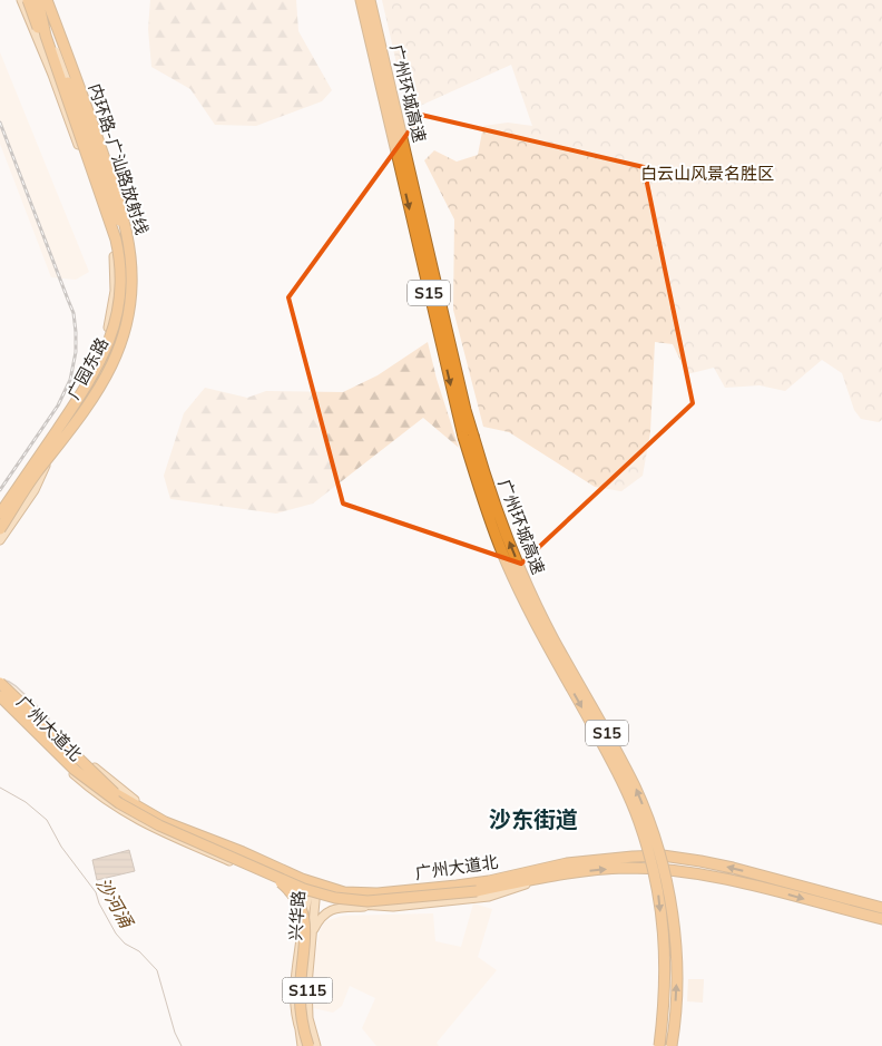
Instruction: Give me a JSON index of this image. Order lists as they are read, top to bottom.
{
  "streets": {
    "highway": [
      "广州环城高速",
      "内环路-广汕路放射线",
      "S15",
      "广州大道北"
    ],
    "main road": ["广园东路", "兴华路", "S115"]
  },
  "crossings": [
    ["内环路-广汕路放射线", "广园东路"],
    ["广州大道北", "兴华路"]
  ],
  "districts": ["沙东街道"],
  "water": ["沙河涌"],
  "parks": ["白云山风景名胜区"]
}
